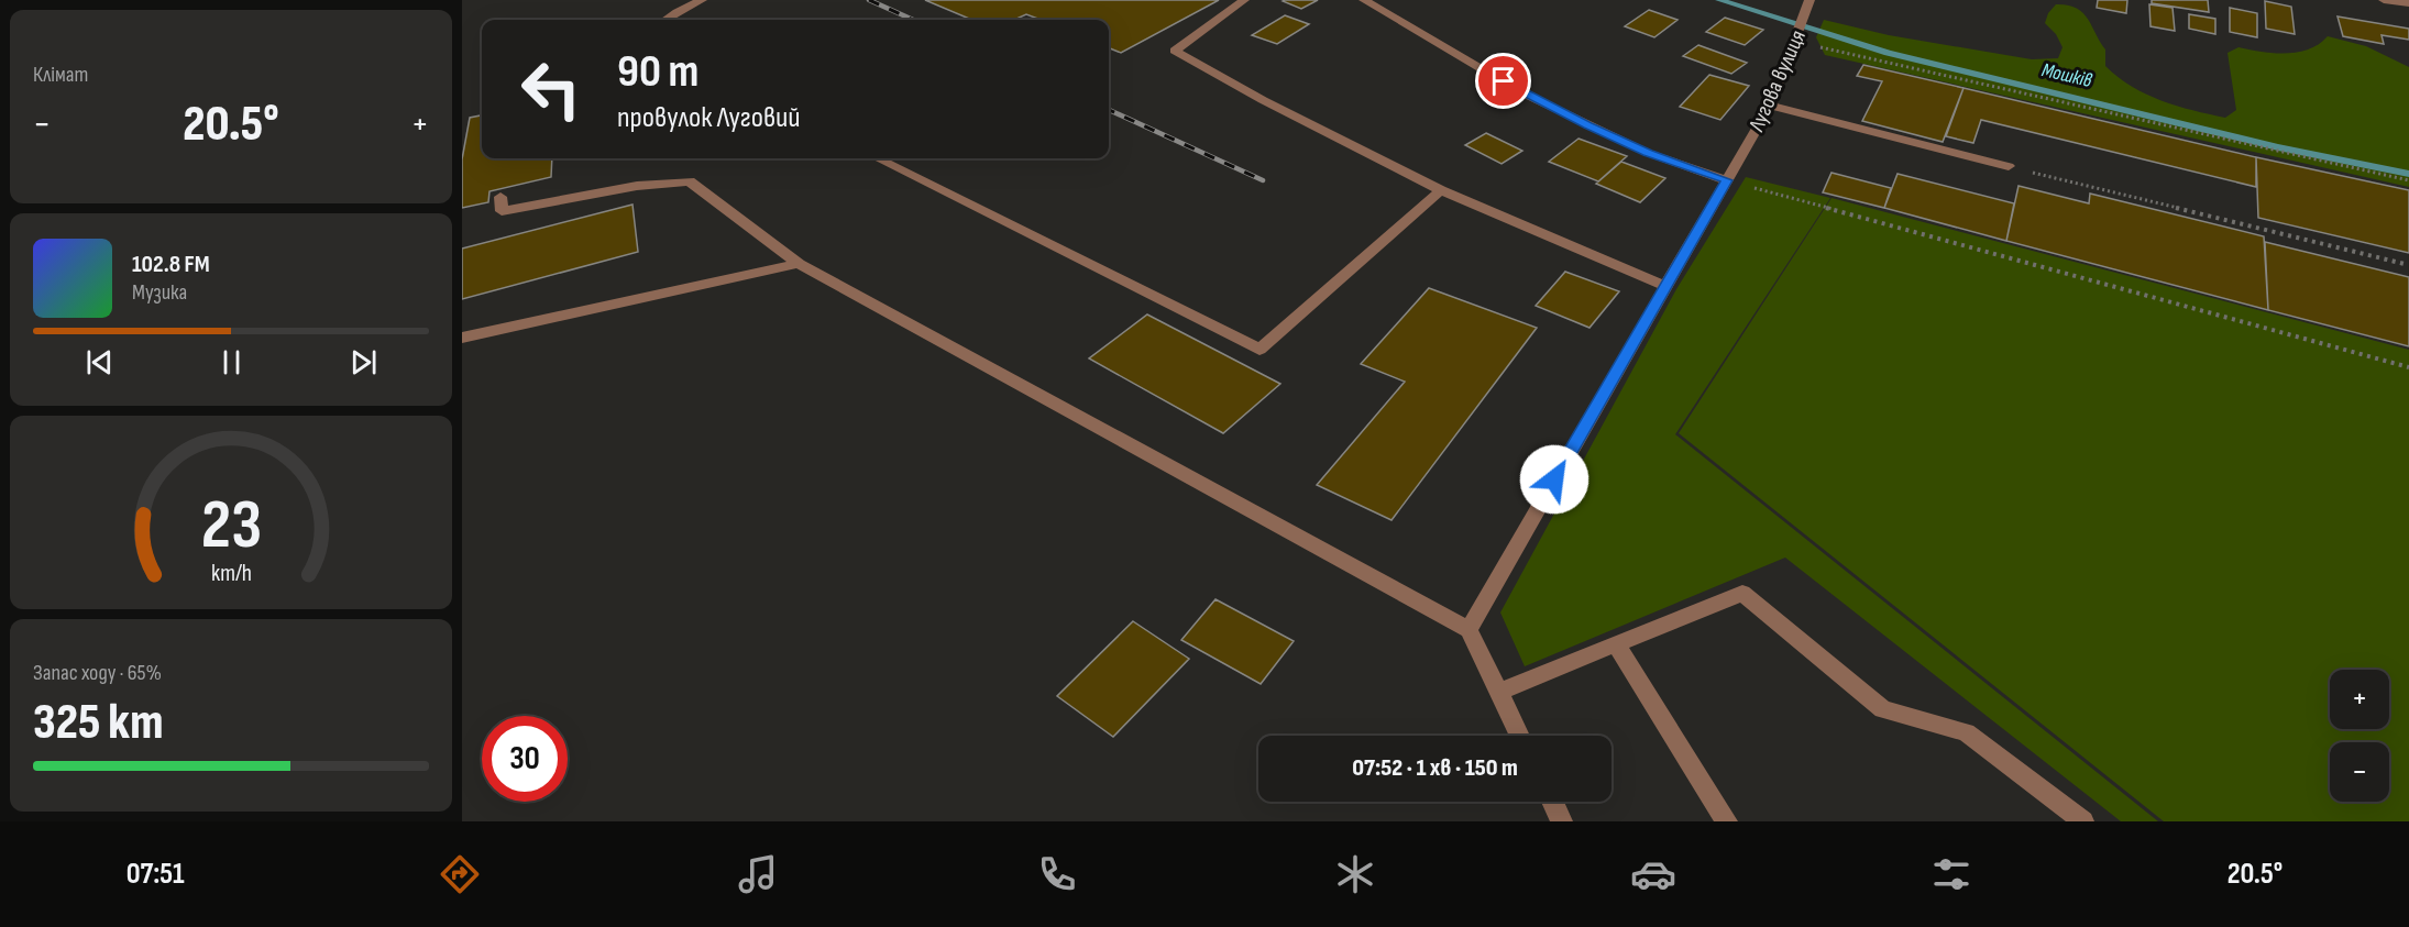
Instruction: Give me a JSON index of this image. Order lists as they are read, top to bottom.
{
  "streets": {
    "street": ["Лугова вулиця"]
  },
  "water": ["Мошків"],
  "page": {
    "tile": [
      "Клімат",
      ["Запас ходу · 65%", "325 km"]
    ],
    "turn": ["90 m", "провулок Луговий"],
    "heat": ["−", "20.5°", "+"],
    "song": ["102.8 FM", "Музика"],
    "map_buttons": ["+", "−"],
    "limit": "30",
    "trip": "07:52 · 1 хв · 150 m",
    "tabs": ["07:51", "20.5°"],
    "gauge": ["23", "km/h"]
  }
}
